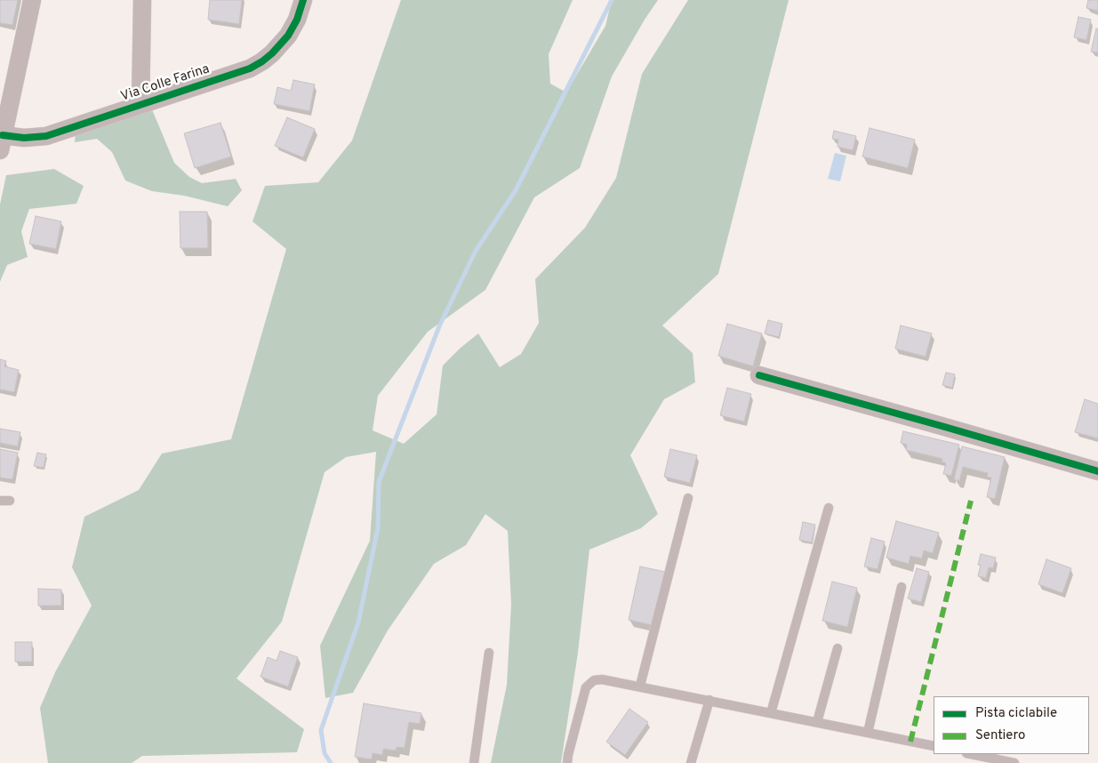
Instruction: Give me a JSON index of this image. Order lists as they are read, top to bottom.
{
  "streets": {
    "street": ["Via Colle Farina"]
  },
  "legend": ["Pista ciclabile", "Sentiero"]
}
